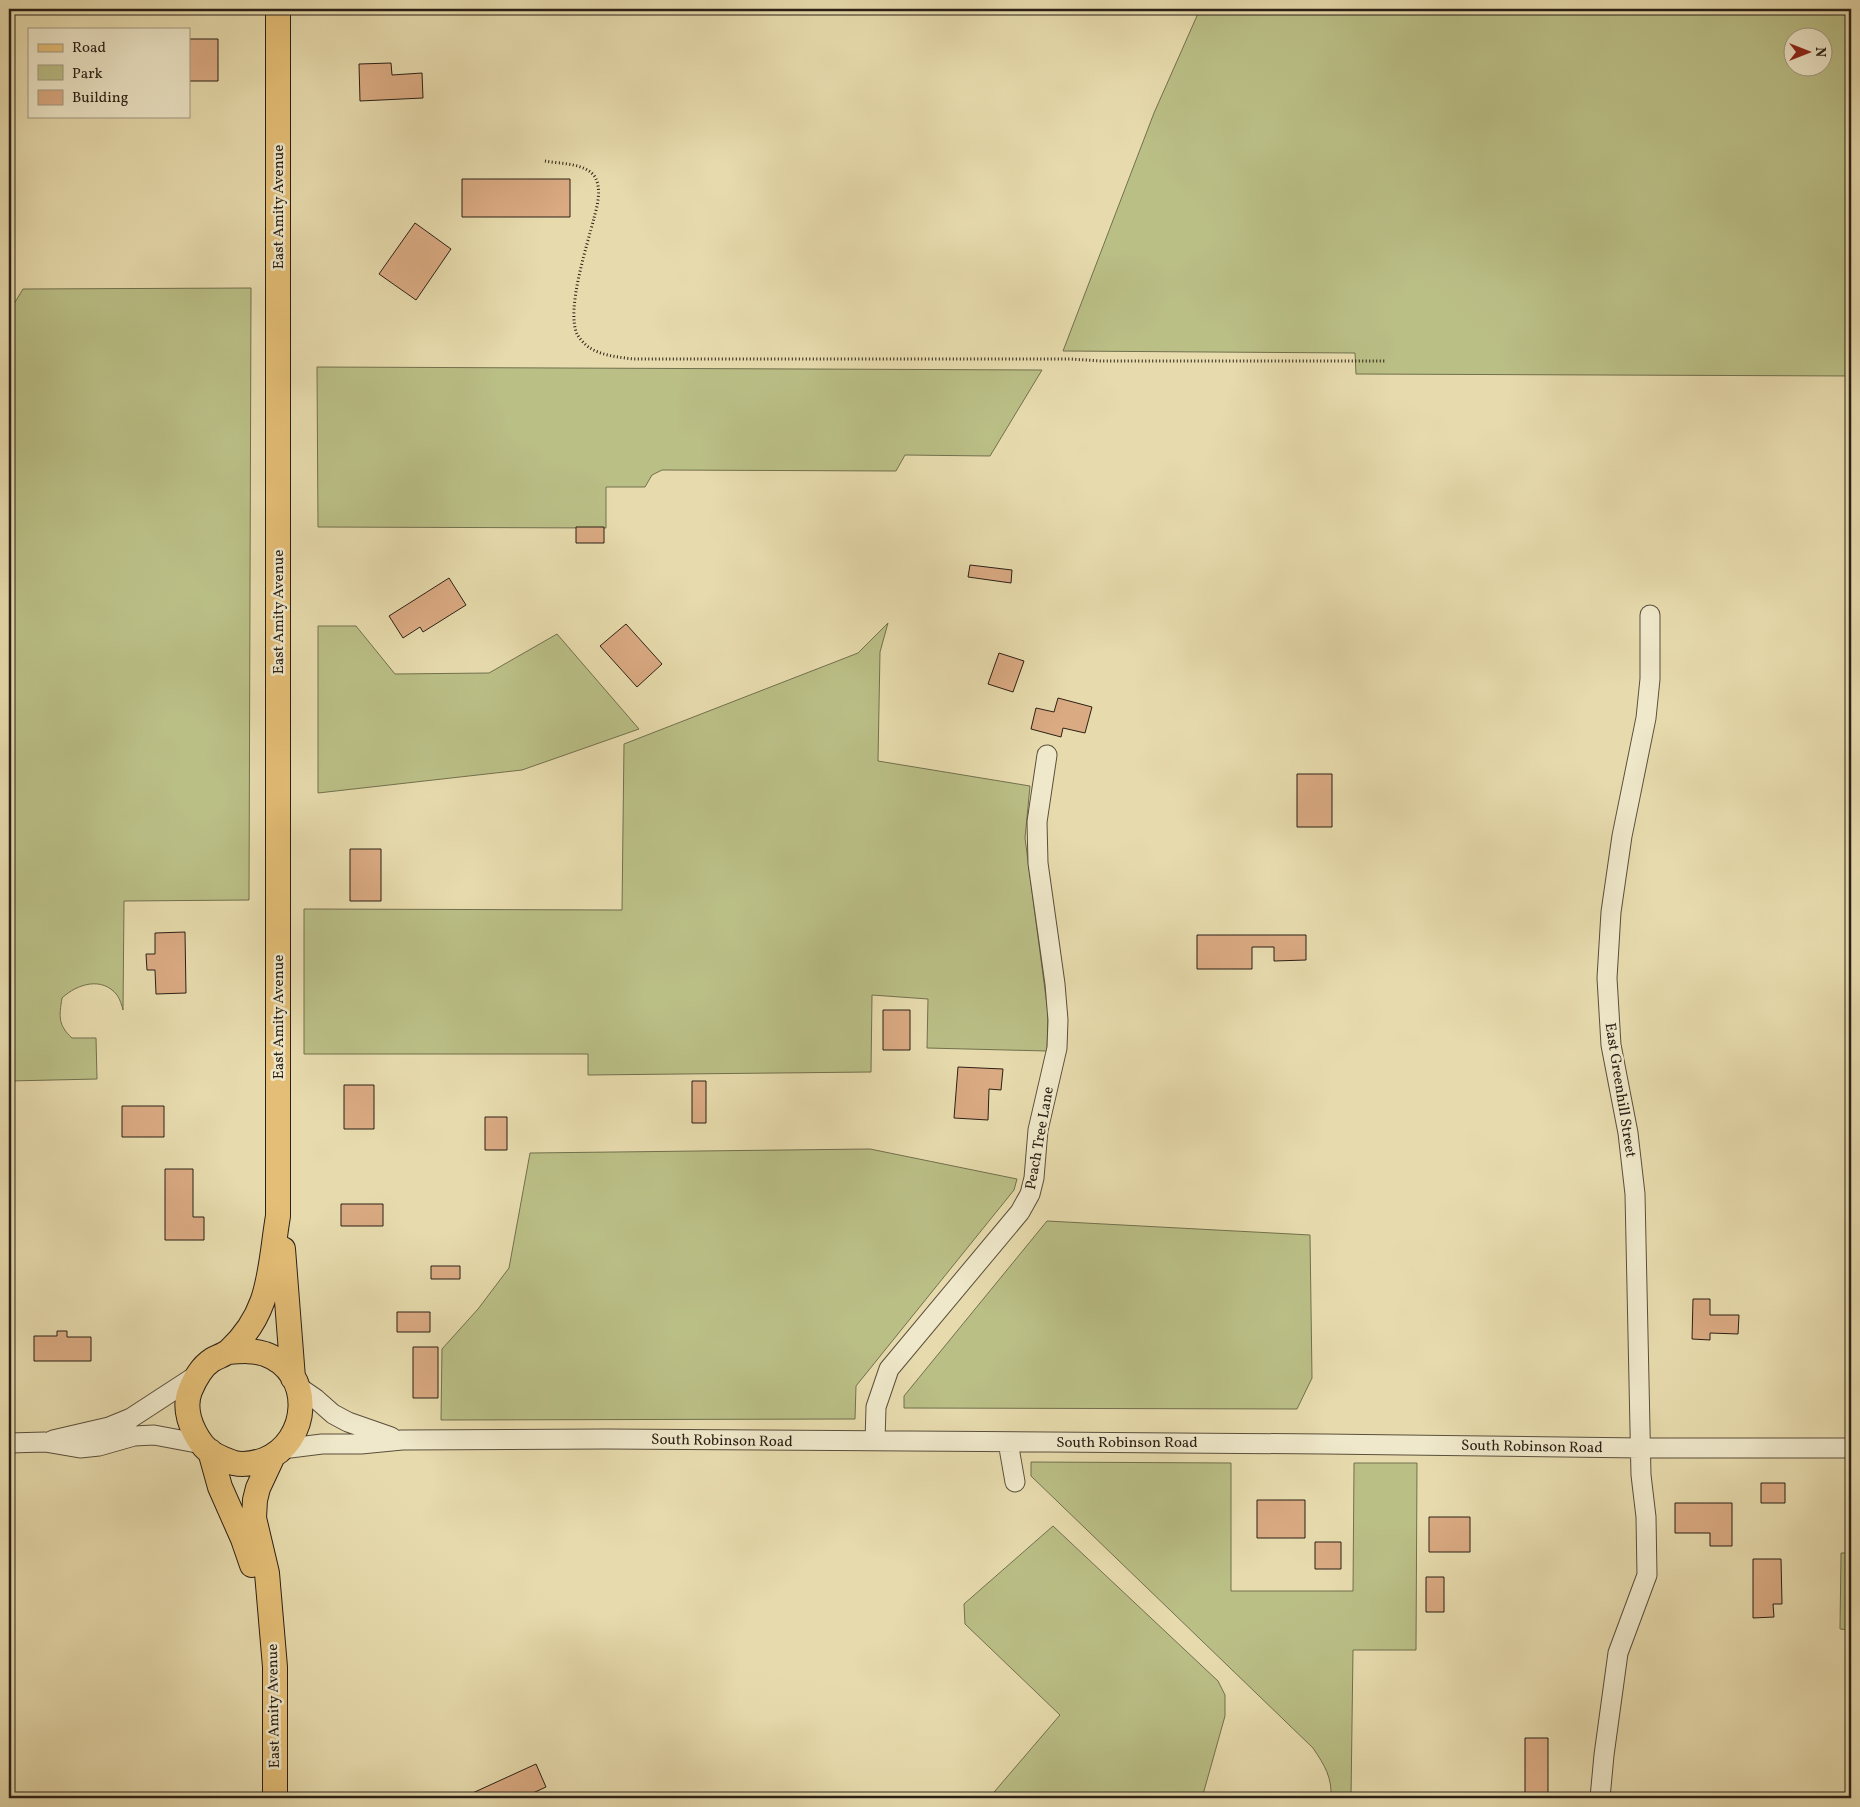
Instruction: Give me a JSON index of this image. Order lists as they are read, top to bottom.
{
  "streets": {
    "main road": ["East Amity Avenue"],
    "street": ["East Greenhill Street", "Peach Tree Lane", "South Robinson Road"]
  },
  "crossings": [
    ["East Amity Avenue", "South Robinson Road"],
    ["East Greenhill Street", "South Robinson Road"],
    ["Peach Tree Lane", "South Robinson Road"]
  ],
  "legend": ["Road", "Park", "Building"],
  "north": "right"
}
